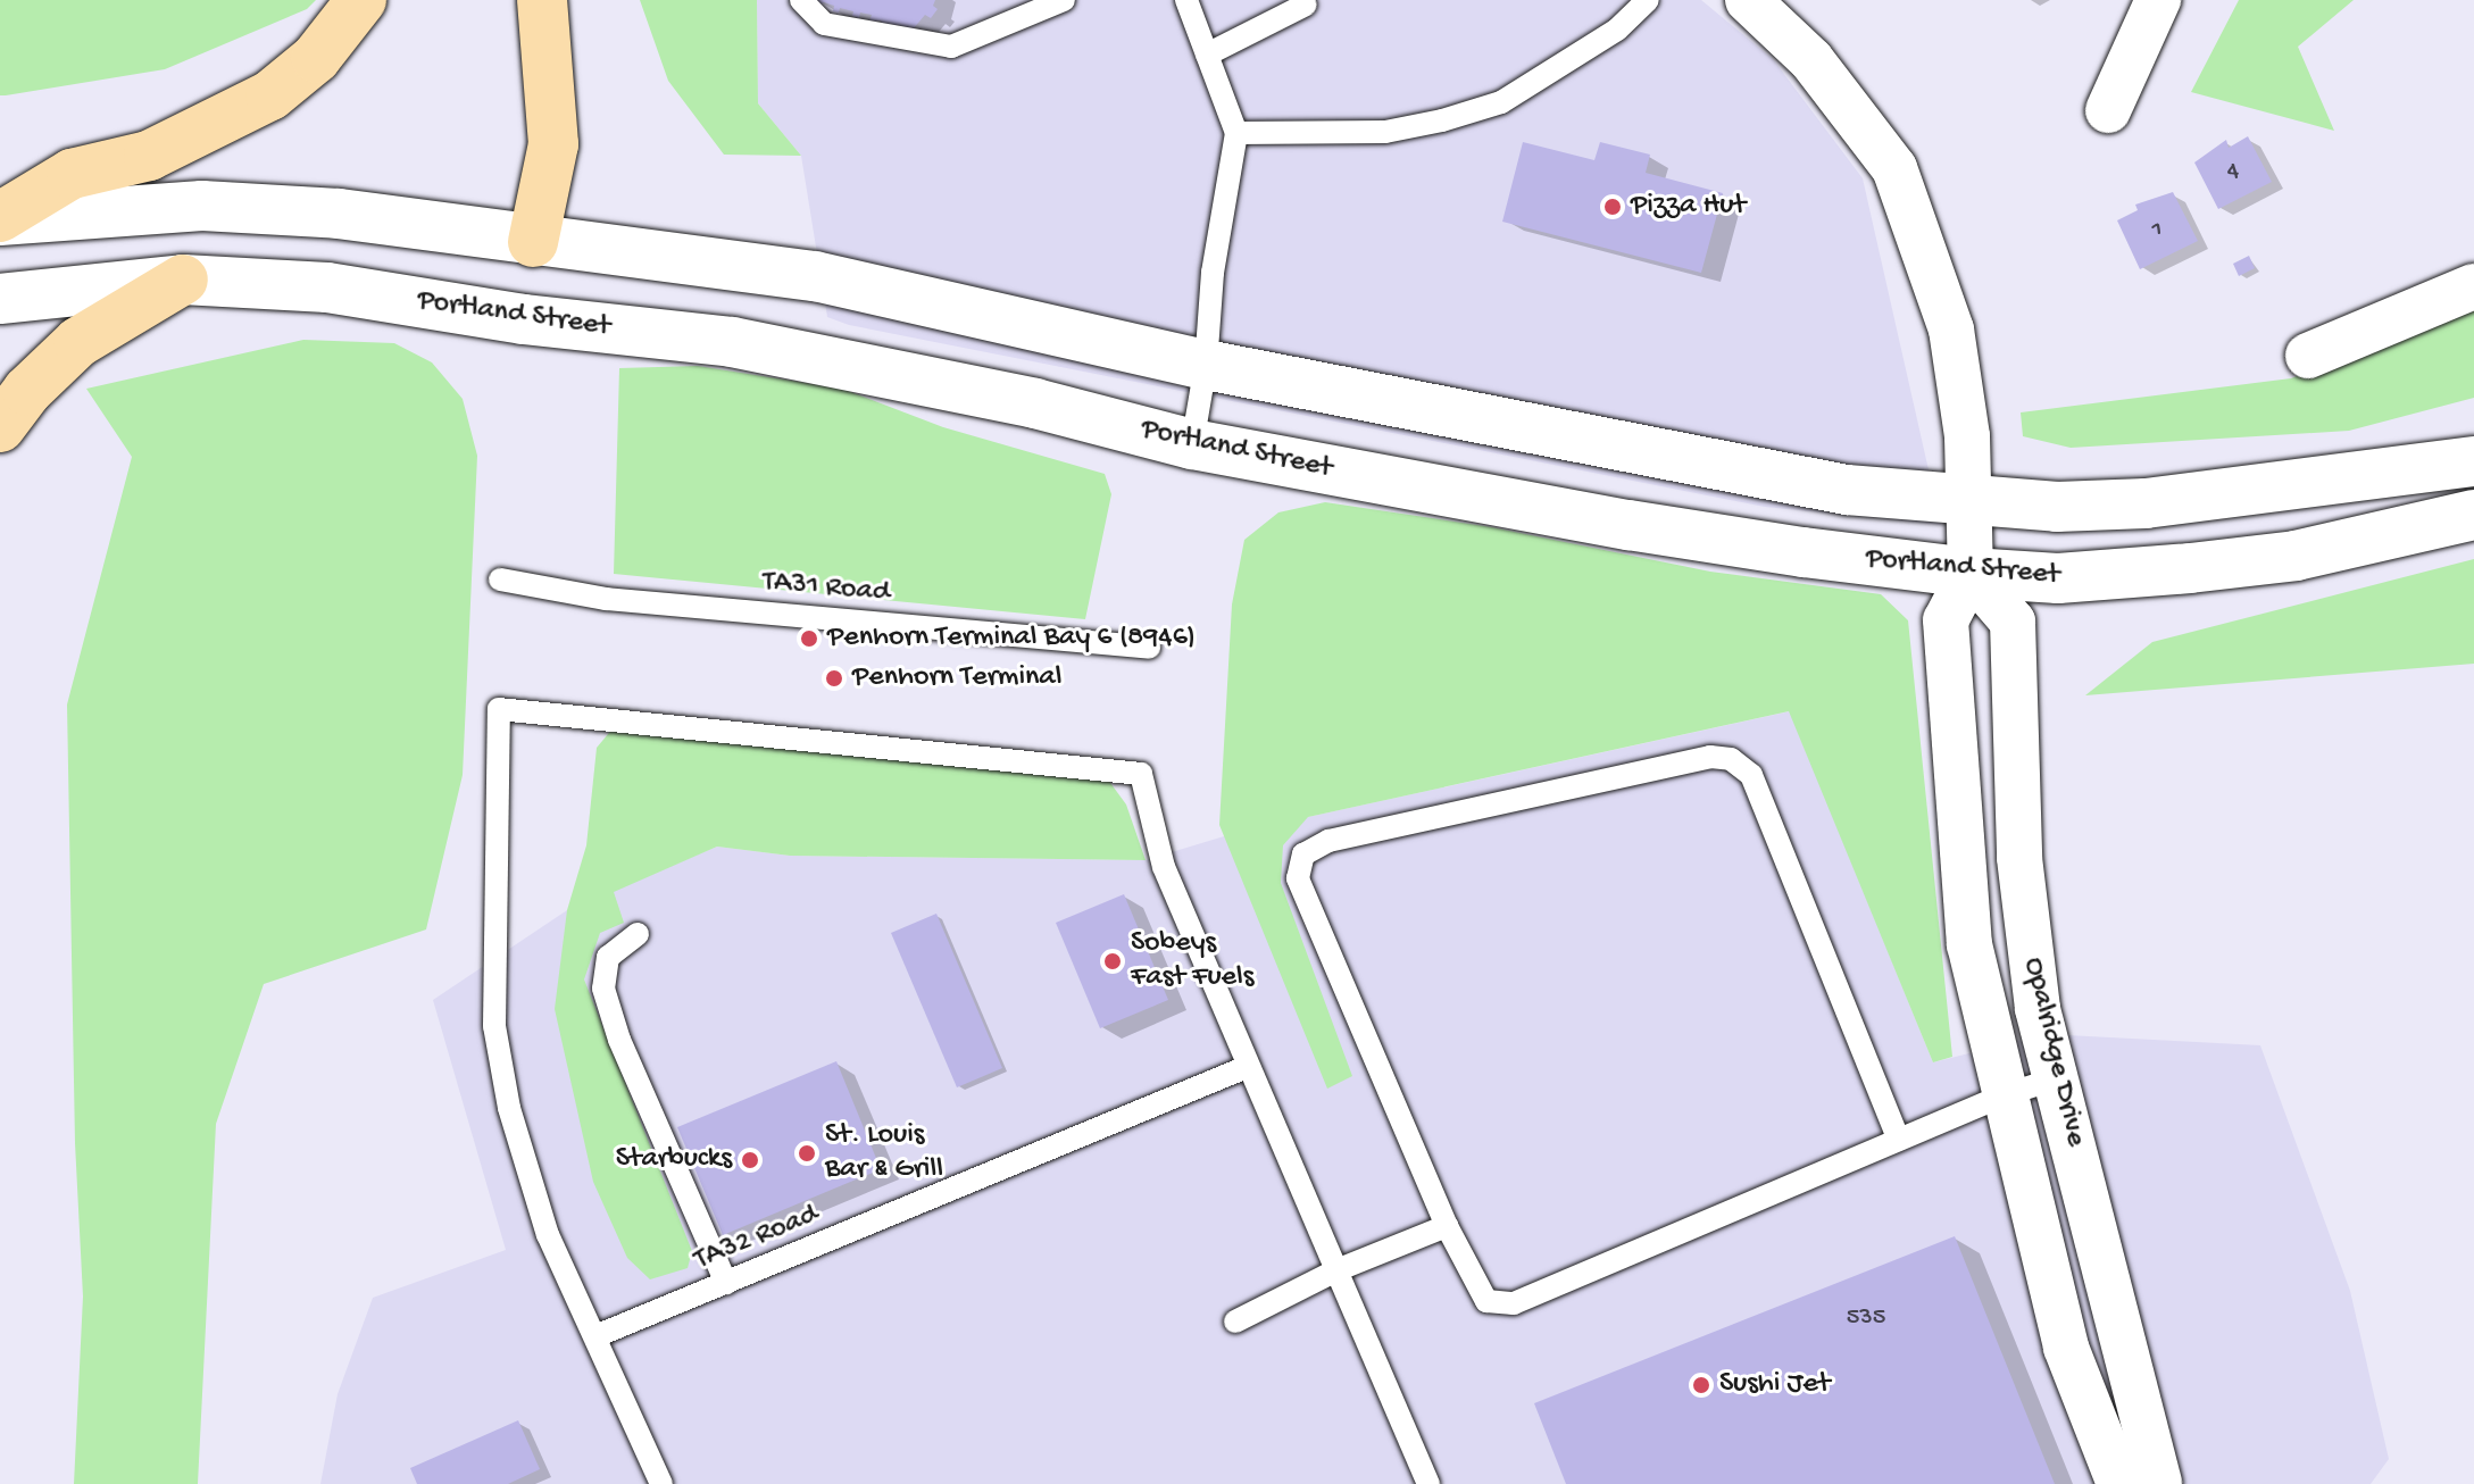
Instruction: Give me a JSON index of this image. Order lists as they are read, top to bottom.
{
  "streets": {
    "main road": ["Portland Street"],
    "street": ["Opalridge Drive"],
    "lane": ["TA31 Road", "TA32 Road"]
  },
  "crossings": [
    ["Portland Street", "Opalridge Drive"]
  ],
  "places": [
    "Pizza Hut",
    "Penhorn Terminal Bay 6 (8946)",
    "Penhorn Terminal",
    "Sobeys Fast Fuels",
    "St. Louis Bar & Grill",
    "Starbucks",
    "Sushi Jet"
  ],
  "house_numbers": ["4", "1", "535"]
}
